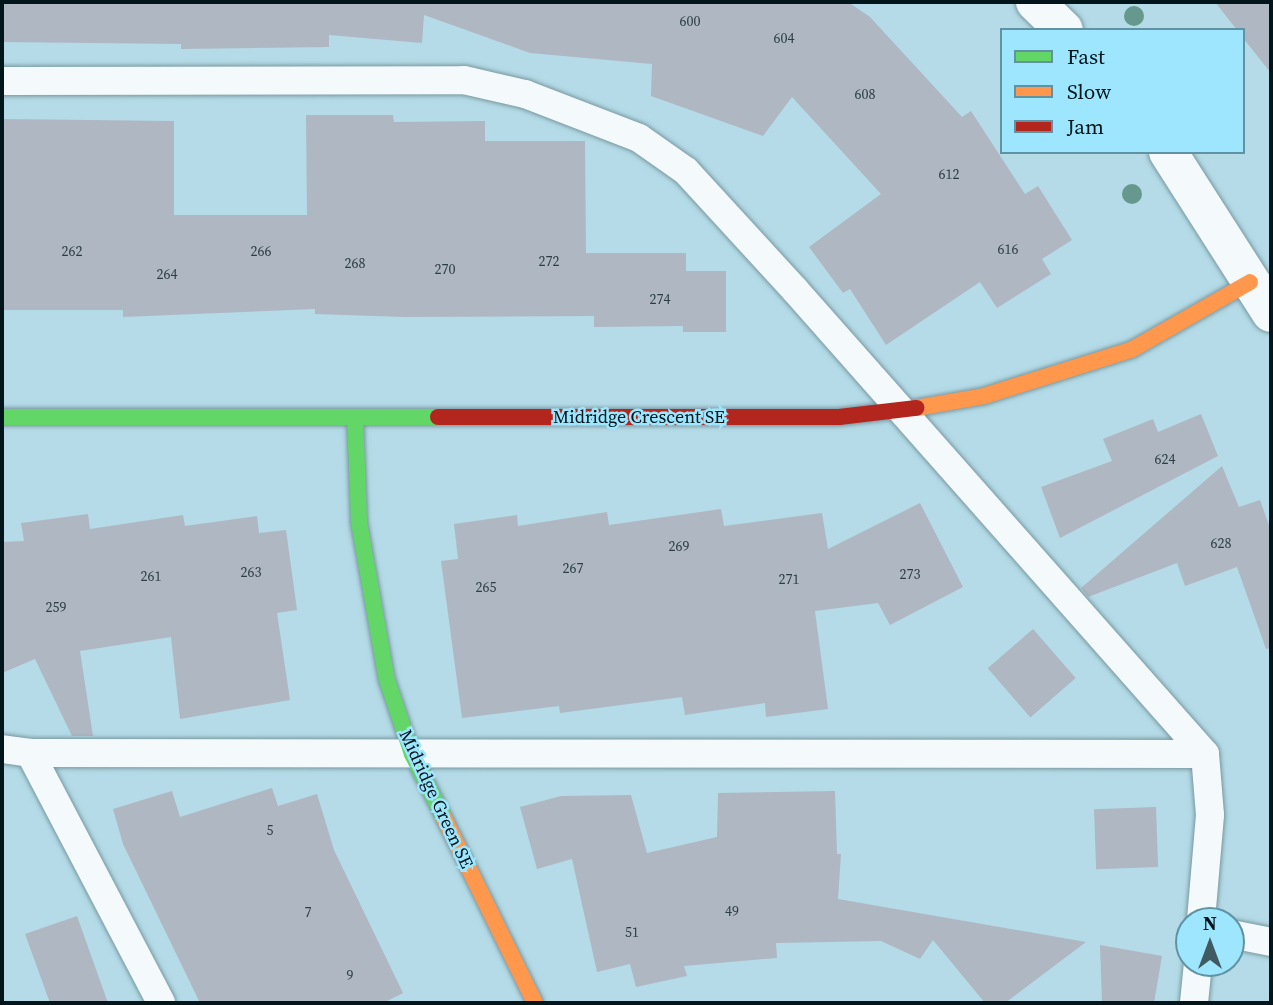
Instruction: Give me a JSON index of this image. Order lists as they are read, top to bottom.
{
  "streets": {
    "street": ["Midridge Crescent SE", "Midridge Green SE"]
  },
  "crossings": [
    ["Midridge Crescent SE", "Midridge Green SE"]
  ],
  "house_numbers": [
    "600",
    "604",
    "608",
    "612",
    "616",
    "262",
    "266",
    "272",
    "268",
    "270",
    "264",
    "274",
    "624",
    "628",
    "269",
    "267",
    "263",
    "273",
    "261",
    "271",
    "265",
    "259",
    "5",
    "49",
    "7",
    "51",
    "9"
  ],
  "legend": ["Fast", "Slow", "Jam"],
  "north": "top"
}
